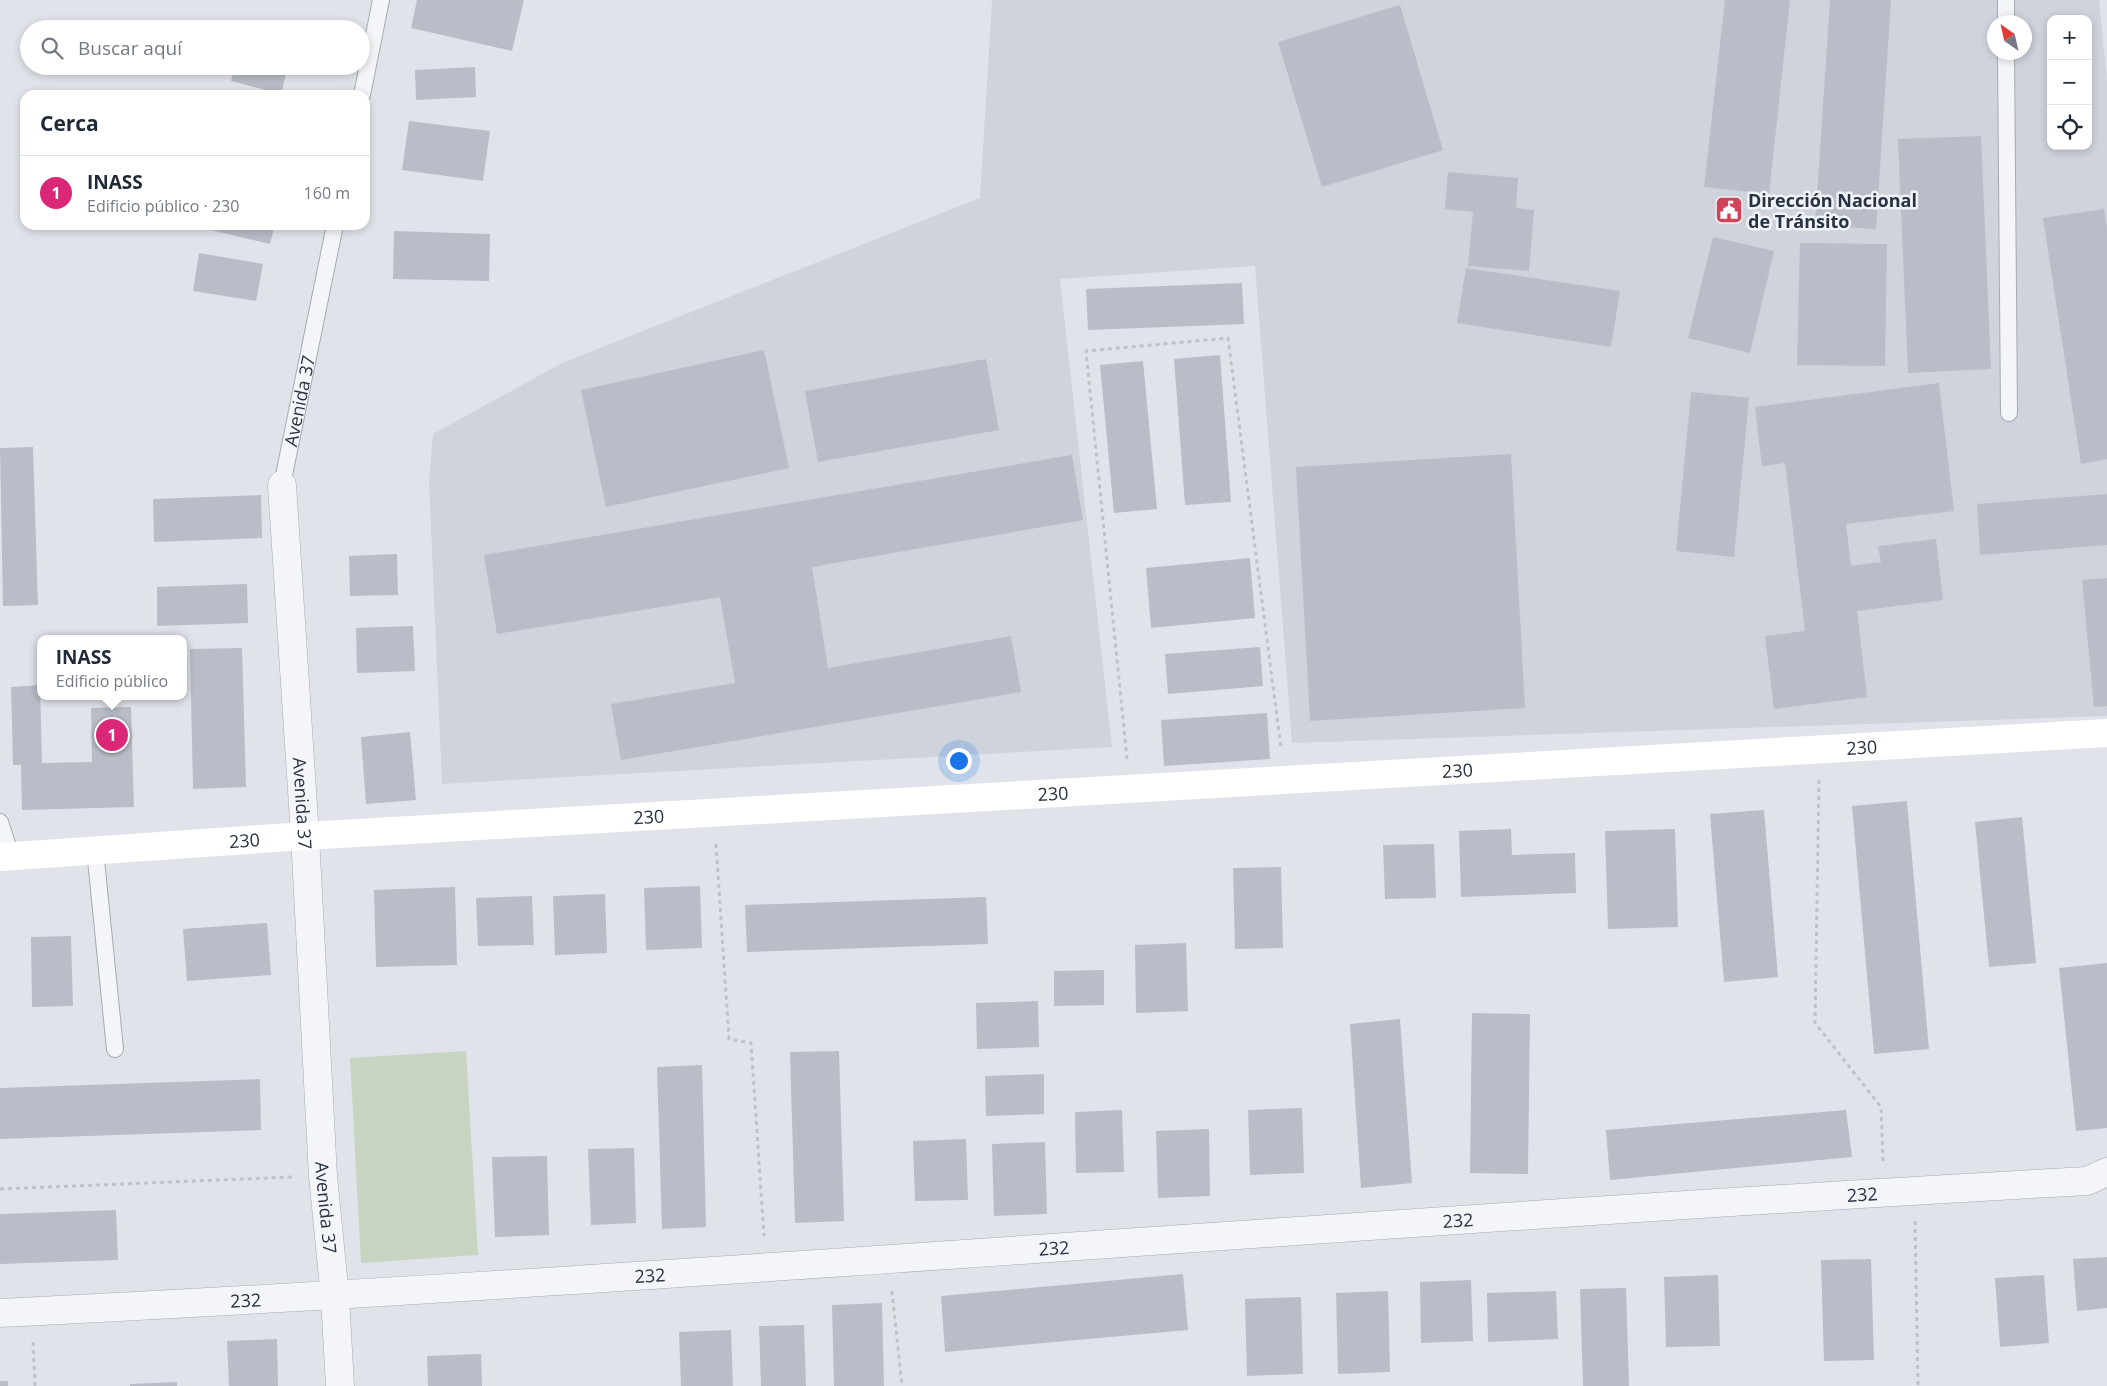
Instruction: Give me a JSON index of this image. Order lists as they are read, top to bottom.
{
  "streets": {
    "street": ["Avenida 37", "230", "232"]
  },
  "crossings": [
    ["Avenida 37", "230"],
    ["Avenida 37", "232"]
  ],
  "places": {
    "public building": ["Dirección Nacional de Tránsito"]
  },
  "north": "top left",
  "page": {
    "map_buttons": ["+", "−"],
    "search": "Buscar aquí",
    "heading": "Cerca",
    "list": [
      {
        "mark": "1",
        "name": "INASS",
        "note": "Edificio público · 230",
        "value": "160 m"
      }
    ],
    "popup": ["INASS", "Edificio público"],
    "pins": "1"
  }
}
